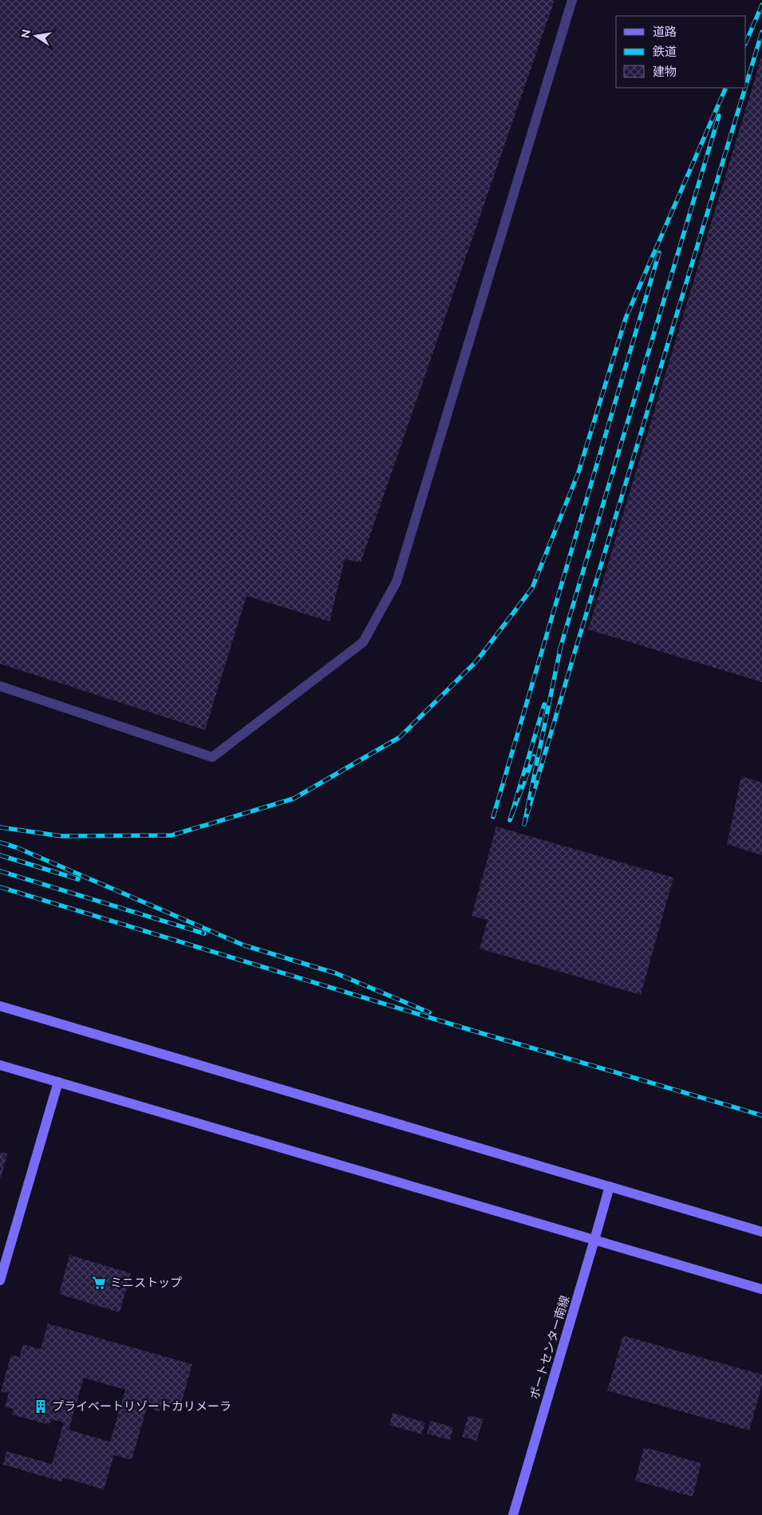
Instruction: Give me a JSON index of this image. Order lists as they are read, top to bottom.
{
  "streets": {
    "street": ["ポートセンター南線"]
  },
  "places": {
    "supermarket": ["ミニストップ"],
    "building": ["プライベートリゾートカリメーラ"]
  },
  "legend": ["道路", "鉄道", "建物"],
  "north": "left"
}
